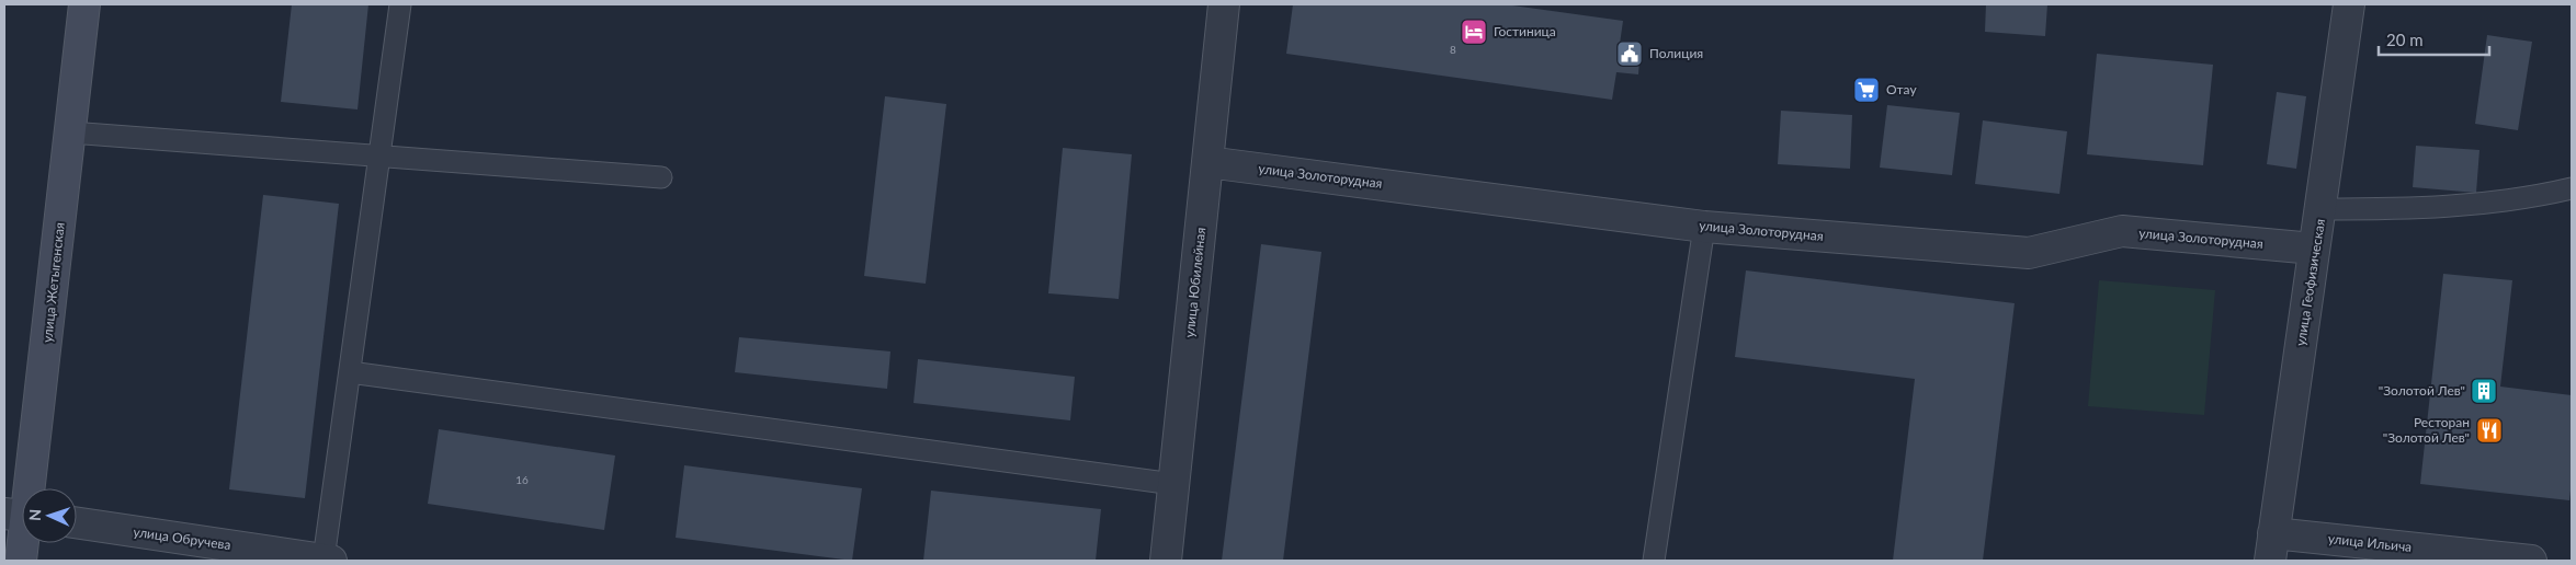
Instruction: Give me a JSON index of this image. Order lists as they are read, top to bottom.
{
  "streets": {
    "main road": ["улица Жетыгенская"],
    "street": [
      "улица Золоторудная",
      "улица Юбилейная",
      "улица Геофизическая",
      "улица Обручева",
      "улица Ильича"
    ]
  },
  "crossings": [
    ["улица Золоторудная", "улица Юбилейная"],
    ["улица Золоторудная", "улица Геофизическая"],
    ["улица Геофизическая", "улица Ильича"]
  ],
  "places": {
    "hotel": ["Гостиница"],
    "public building": ["Полиция"],
    "supermarket": ["Отау"],
    "building": ["\"Золотой Лев\""],
    "restaurant": ["Ресторан \"Золотой Лев\""]
  },
  "house_numbers": ["8", "16"],
  "scale_bar": "20 m",
  "north": "left"
}
